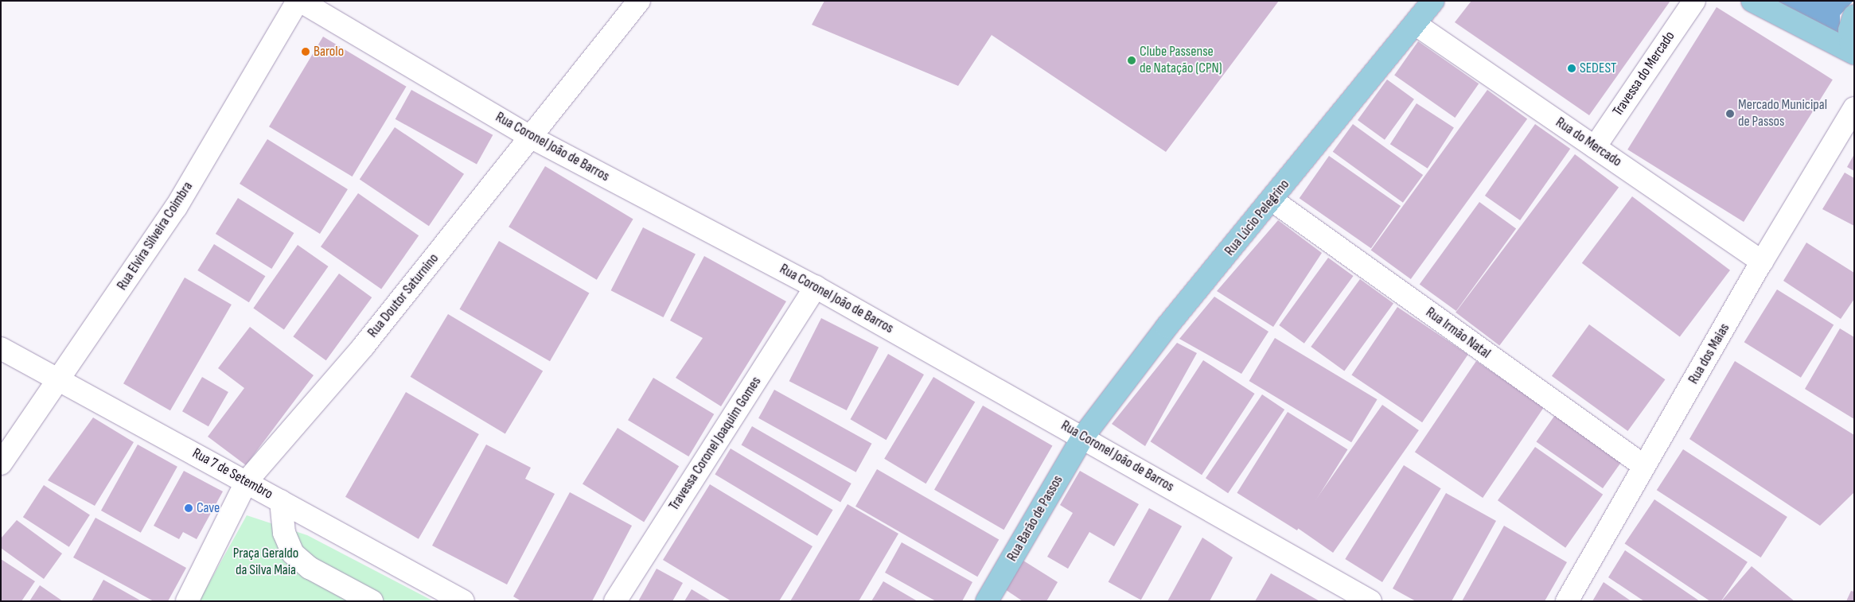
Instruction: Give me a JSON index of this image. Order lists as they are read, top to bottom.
{
  "streets": {
    "main road": ["Rua Lúcio Pelegrino", "Rua Barão de Passos"],
    "street": [
      "Travessa do Mercado",
      "Rua do Mercado",
      "Rua Coronel João de Barros",
      "Rua Elvira Silveira Coimbra",
      "Rua Doutor Saturnino",
      "Rua Irmão Natal",
      "Rua dos Maias",
      "Travessa Coronel Joaquim Gomes",
      "Rua 7 de Setembro"
    ]
  },
  "crossings": [
    ["Travessa do Mercado", "Rua do Mercado"],
    ["Rua do Mercado", "Rua Lúcio Pelegrino"],
    ["Rua do Mercado", "Rua dos Maias"],
    ["Rua Coronel João de Barros", "Rua Lúcio Pelegrino"],
    ["Rua Coronel João de Barros", "Rua Elvira Silveira Coimbra"],
    ["Rua Coronel João de Barros", "Rua Doutor Saturnino"],
    ["Rua Coronel João de Barros", "Travessa Coronel Joaquim Gomes"],
    ["Rua Coronel João de Barros", "Rua Barão de Passos"],
    ["Rua Lúcio Pelegrino", "Rua Irmão Natal"],
    ["Rua Lúcio Pelegrino", "Rua Barão de Passos"],
    ["Rua Elvira Silveira Coimbra", "Rua 7 de Setembro"],
    ["Rua Doutor Saturnino", "Rua 7 de Setembro"],
    ["Rua Irmão Natal", "Rua dos Maias"]
  ],
  "parks": ["Praça Geraldo da Silva Maia"],
  "places": [
    "Barolo",
    "Clube Passense de Natação (CPN)",
    "SEDEST",
    "Mercado Municipal de Passos",
    "Cave"
  ]
}
